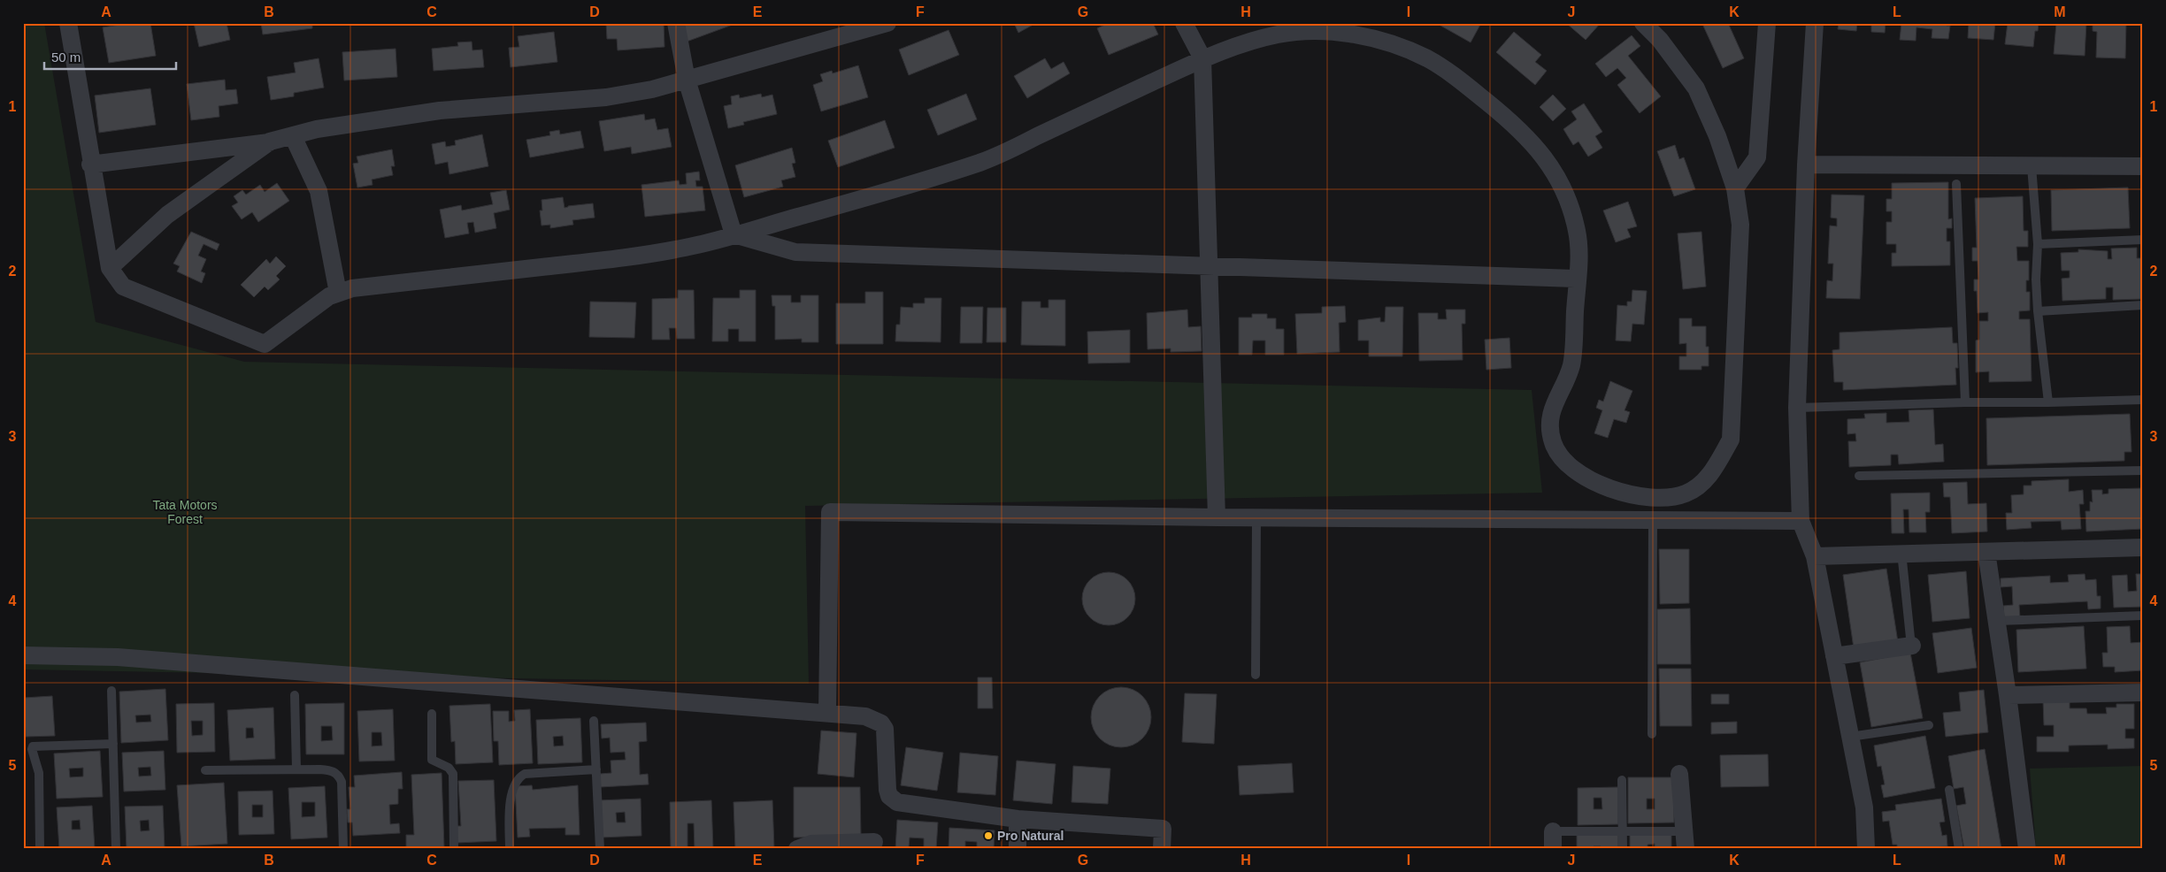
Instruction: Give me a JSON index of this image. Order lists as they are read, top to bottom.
{
  "parks": ["Tata Motors Forest"],
  "places": ["Pro Natural"],
  "scale_bar": "50 m",
  "grid": {
    "columns": [
      "A",
      "B",
      "C",
      "D",
      "E",
      "F",
      "G",
      "H",
      "I",
      "J",
      "K",
      "L",
      "M"
    ],
    "rows": [
      "1",
      "2",
      "3",
      "4",
      "5"
    ]
  }
}
